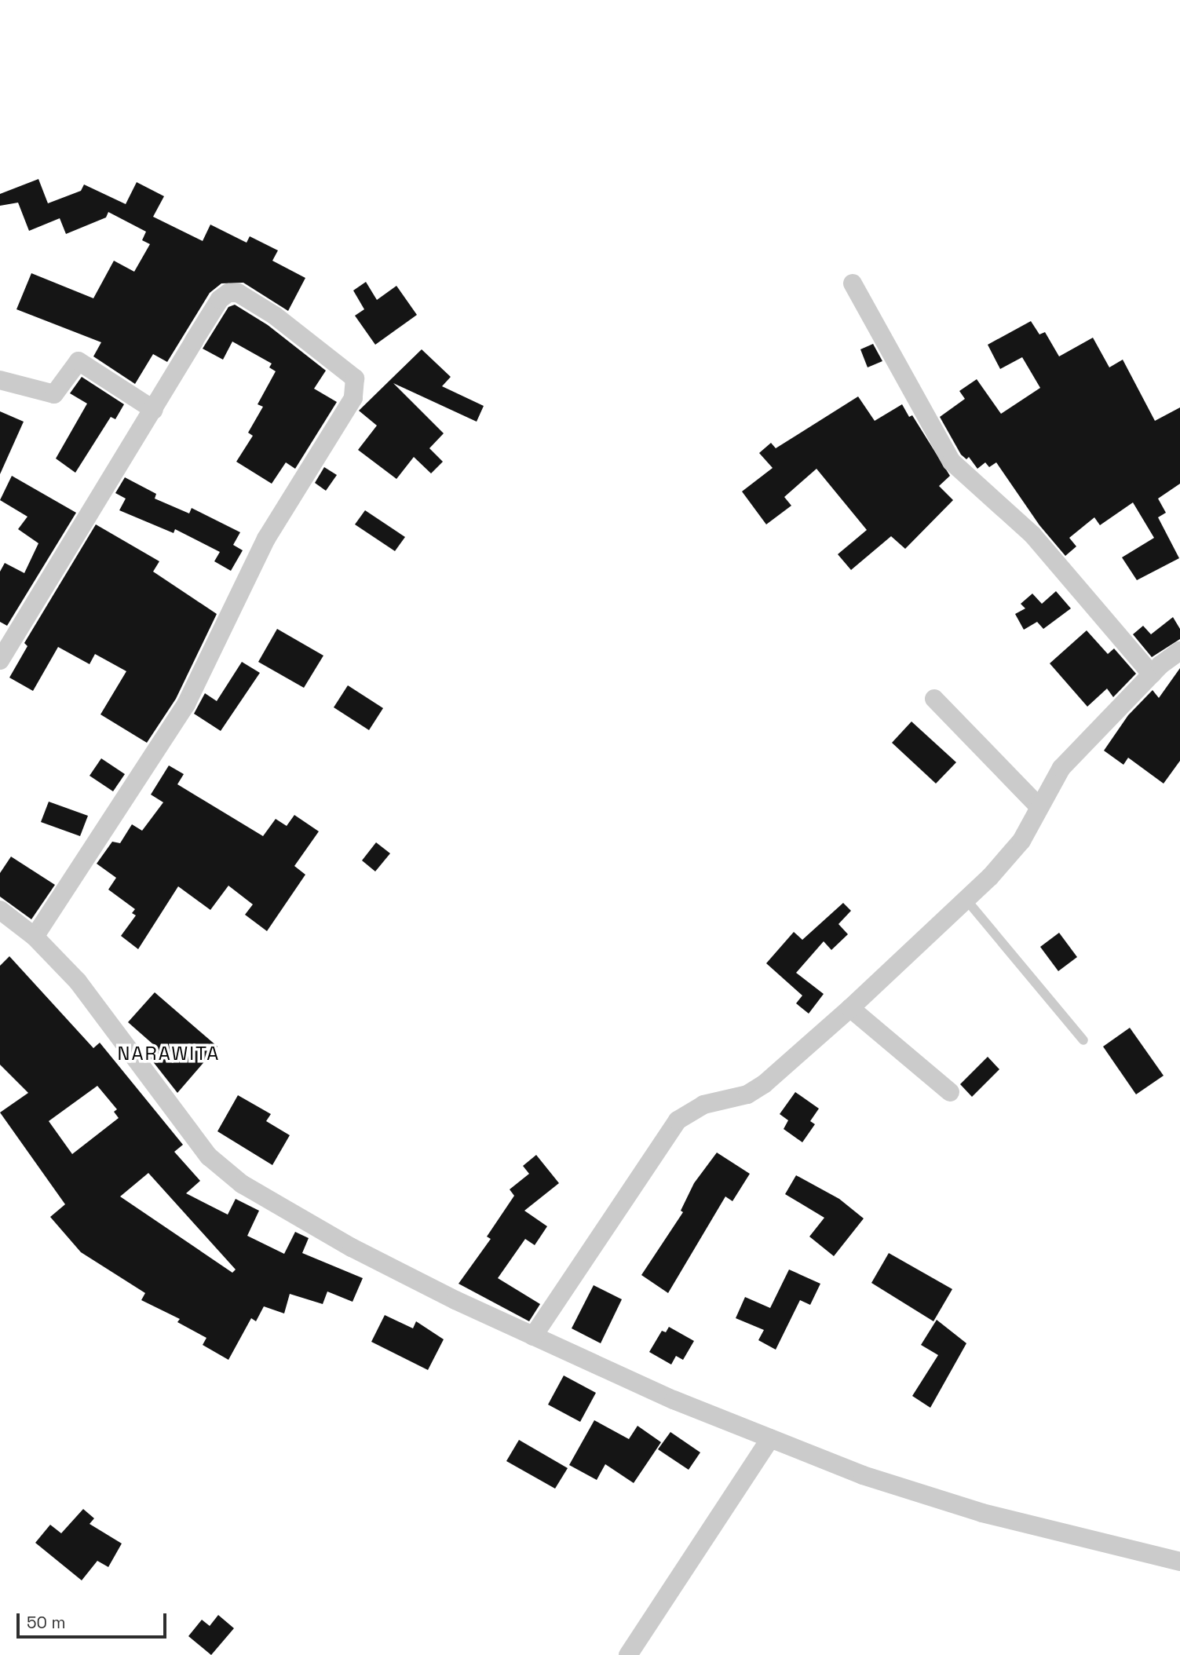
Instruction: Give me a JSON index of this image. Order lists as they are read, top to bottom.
{
  "districts": ["NARAWITA"],
  "scale_bar": "50 m"
}
